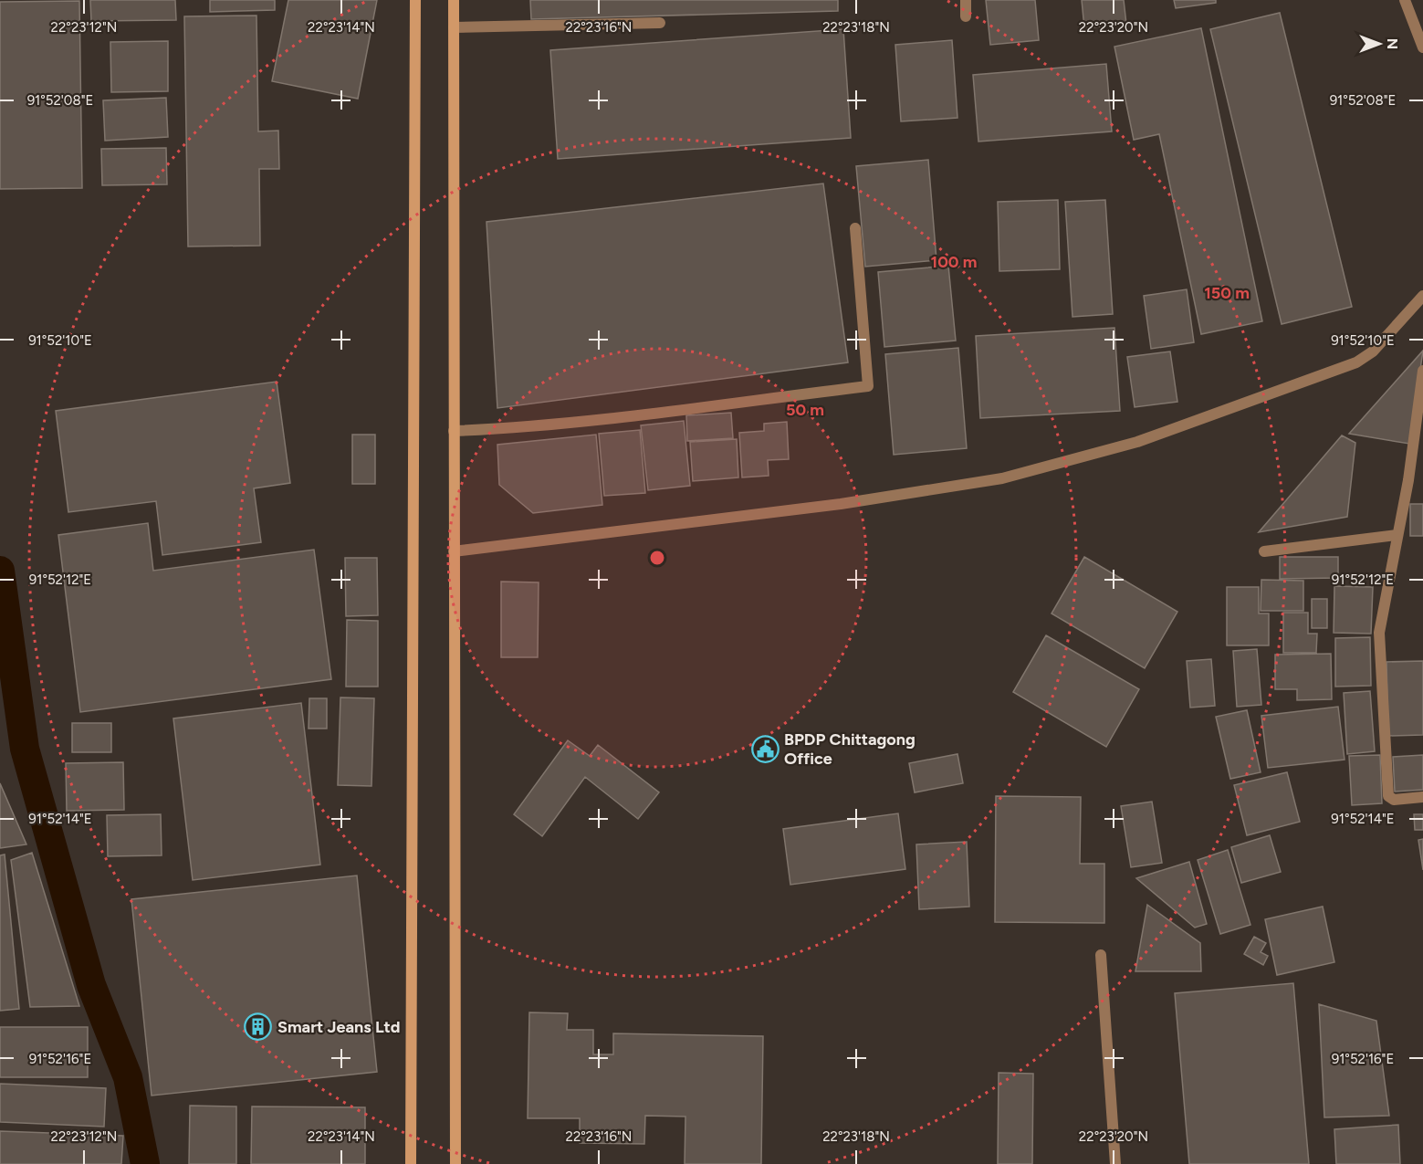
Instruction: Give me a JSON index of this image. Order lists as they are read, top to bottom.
{
  "places": {
    "public building": ["BPDP Chittagong Office"],
    "building": ["Smart Jeans Ltd"]
  },
  "north": "right",
  "coordinates": [
    "22°23'12\"N",
    "22°23'14\"N",
    "22°23'16\"N",
    "22°23'18\"N",
    "22°23'20\"N",
    "91°52'08\"E",
    "91°52'10\"E",
    "91°52'12\"E",
    "91°52'14\"E",
    "91°52'16\"E"
  ],
  "rings": ["100 m", "150 m", "50 m"]
}
